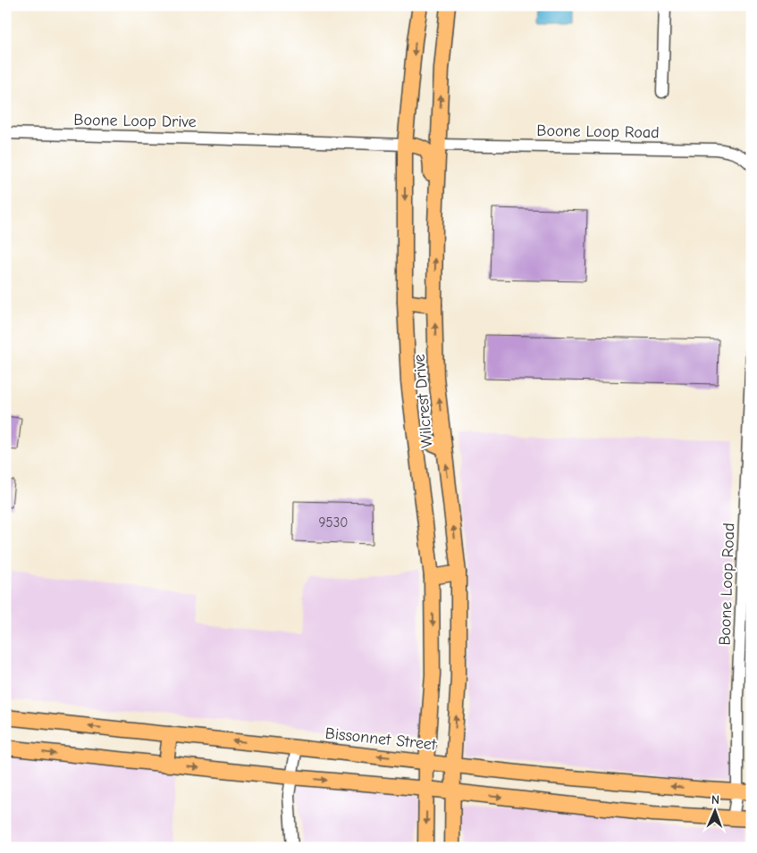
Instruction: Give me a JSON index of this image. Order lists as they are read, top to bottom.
{
  "streets": {
    "main road": ["Wilcrest Drive", "Bissonnet Street"],
    "street": ["Boone Loop Drive", "Boone Loop Road"]
  },
  "crossings": [
    ["Boone Loop Drive", "Wilcrest Drive"],
    ["Boone Loop Road", "Wilcrest Drive"],
    ["Boone Loop Road", "Bissonnet Street"],
    ["Wilcrest Drive", "Bissonnet Street"]
  ],
  "house_numbers": ["9530"],
  "north": "top"
}
